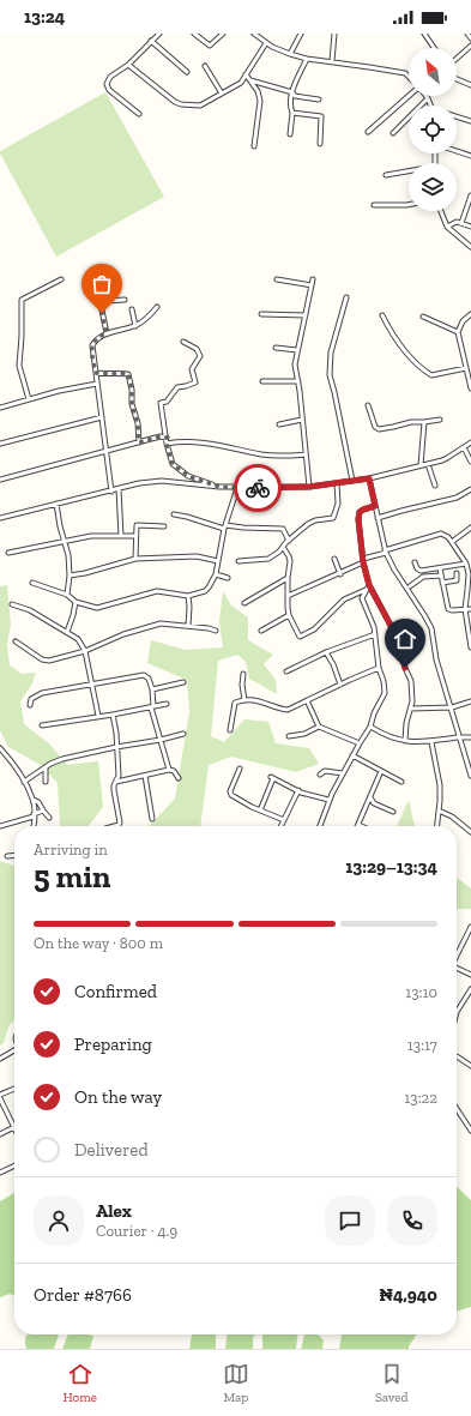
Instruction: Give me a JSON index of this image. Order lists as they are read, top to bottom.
{
  "north": "top left",
  "page": {
    "status": "13:24",
    "heading": ["5 min", "Arriving in", "13:29–13:34"],
    "panel": [
      "Alex",
      "Courier · 4.9",
      "Order #8766",
      "₦4,940"
    ],
    "bar": "On the way · 800 m",
    "list": [
      ["Confirmed", "13:10"],
      ["Preparing", "13:17"],
      ["On the way", "13:22"],
      "Delivered"
    ],
    "tabs": ["Home", "Map", "Saved"]
  }
}
